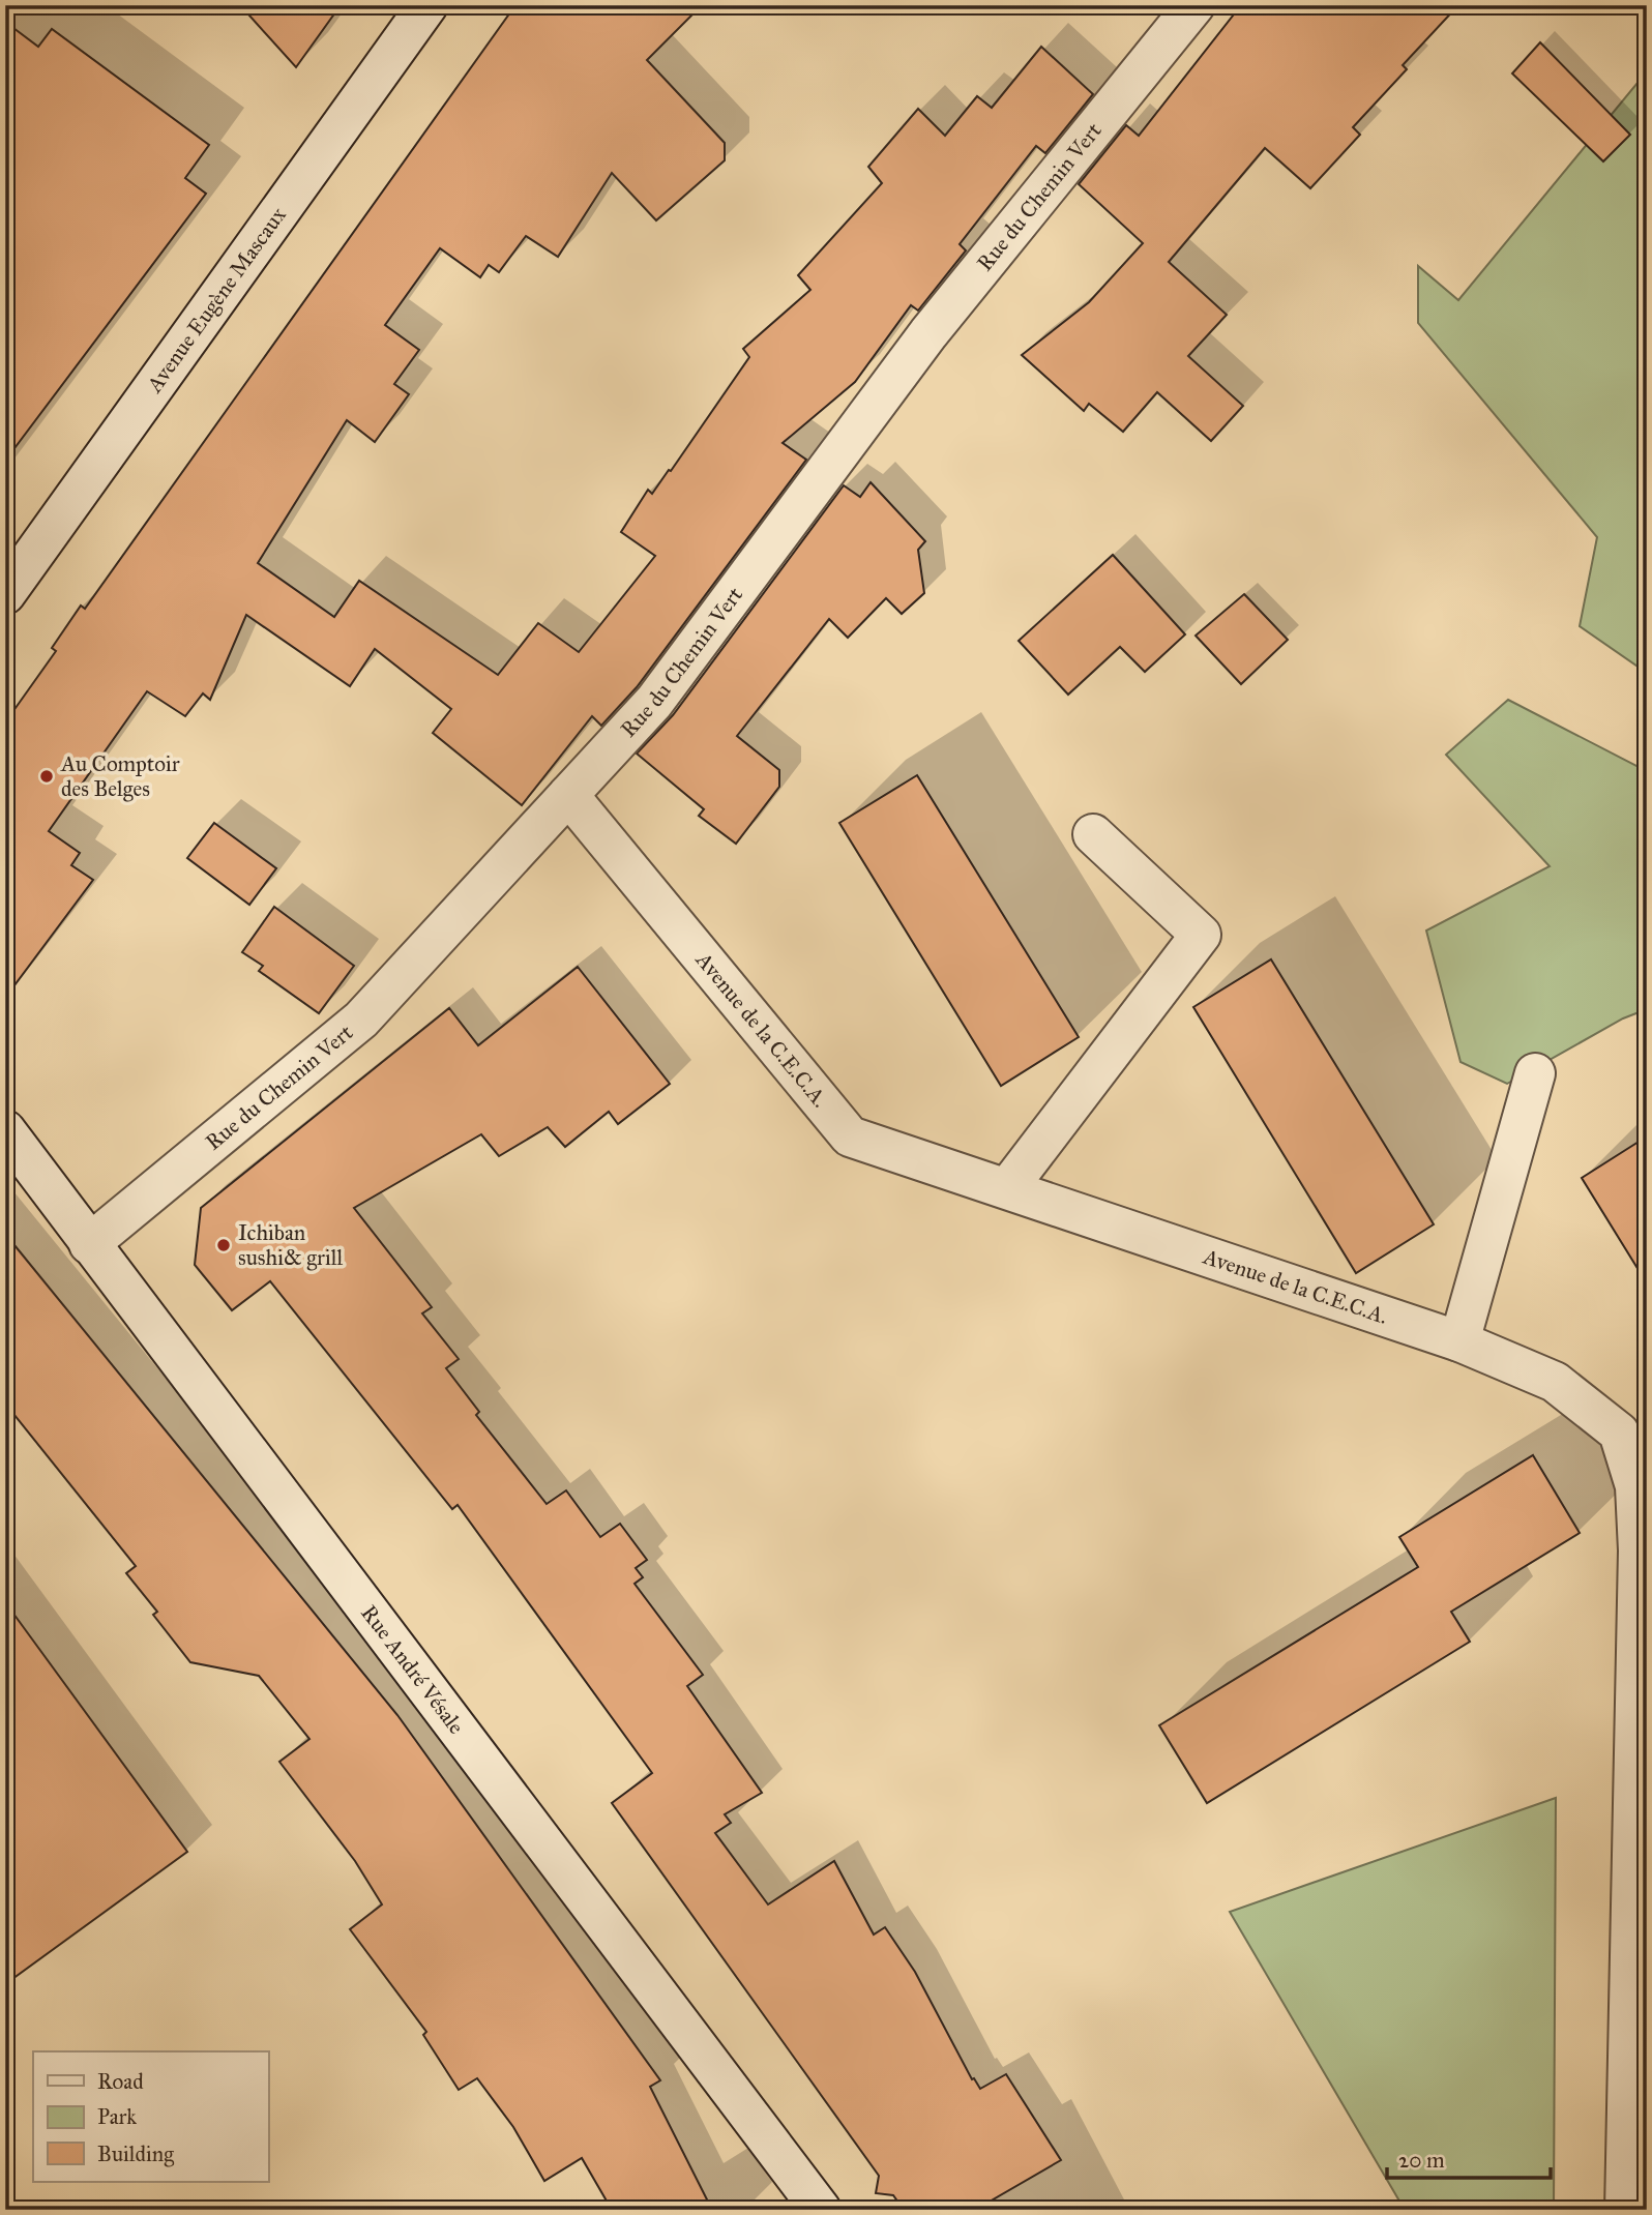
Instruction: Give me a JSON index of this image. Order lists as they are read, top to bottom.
{
  "streets": {
    "street": [
      "Rue du Chemin Vert",
      "Avenue Eugène Mascaux",
      "Avenue de la C.E.C.A.",
      "Rue André Vésale"
    ]
  },
  "crossings": [
    ["Rue du Chemin Vert", "Avenue de la C.E.C.A."],
    ["Rue du Chemin Vert", "Rue André Vésale"]
  ],
  "places": ["Au Comptoir des Belges", "Ichiban sushi& grill"],
  "legend": ["Road", "Park", "Building"],
  "scale_bar": "20 m"
}
